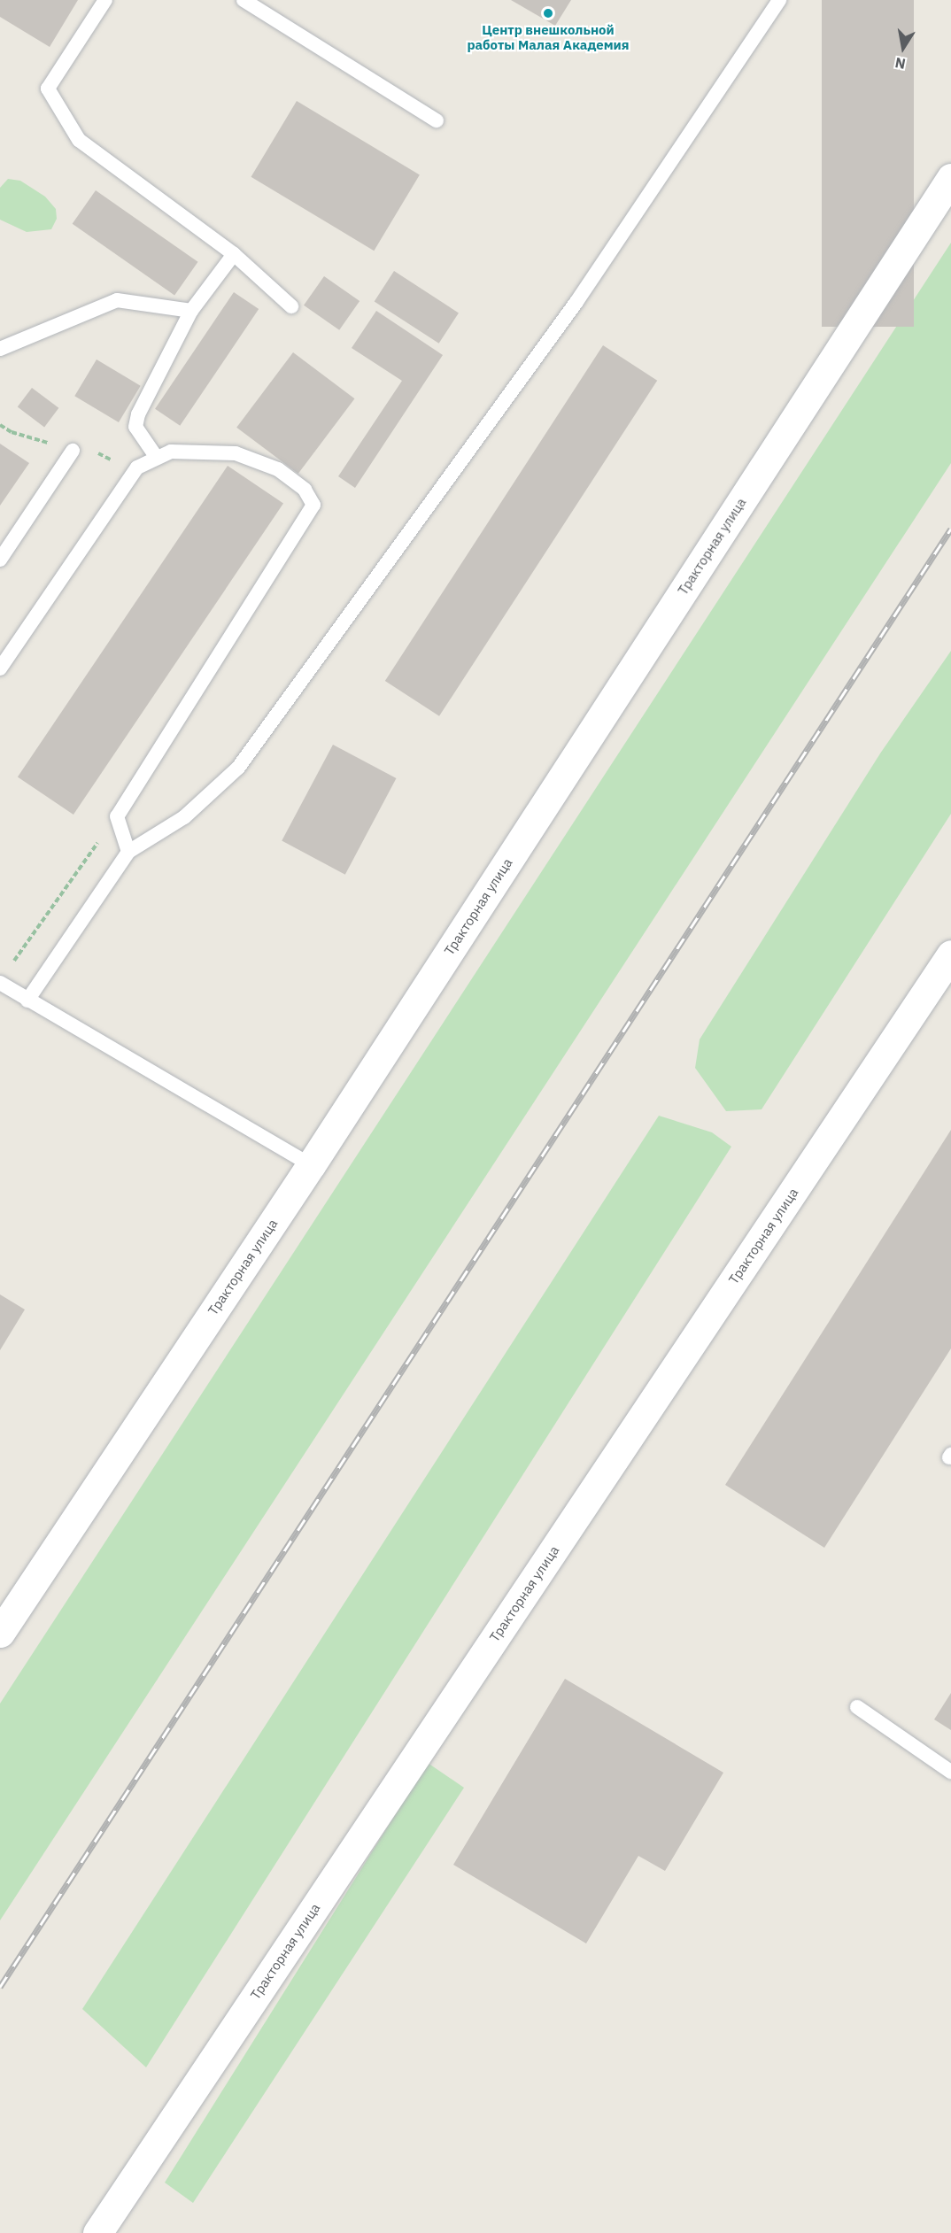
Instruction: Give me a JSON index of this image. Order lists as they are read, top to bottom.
{
  "streets": {
    "street": ["Тракторная улица"]
  },
  "places": ["Центр внешкольной работы Малая Академия"],
  "north": "bottom"
}
